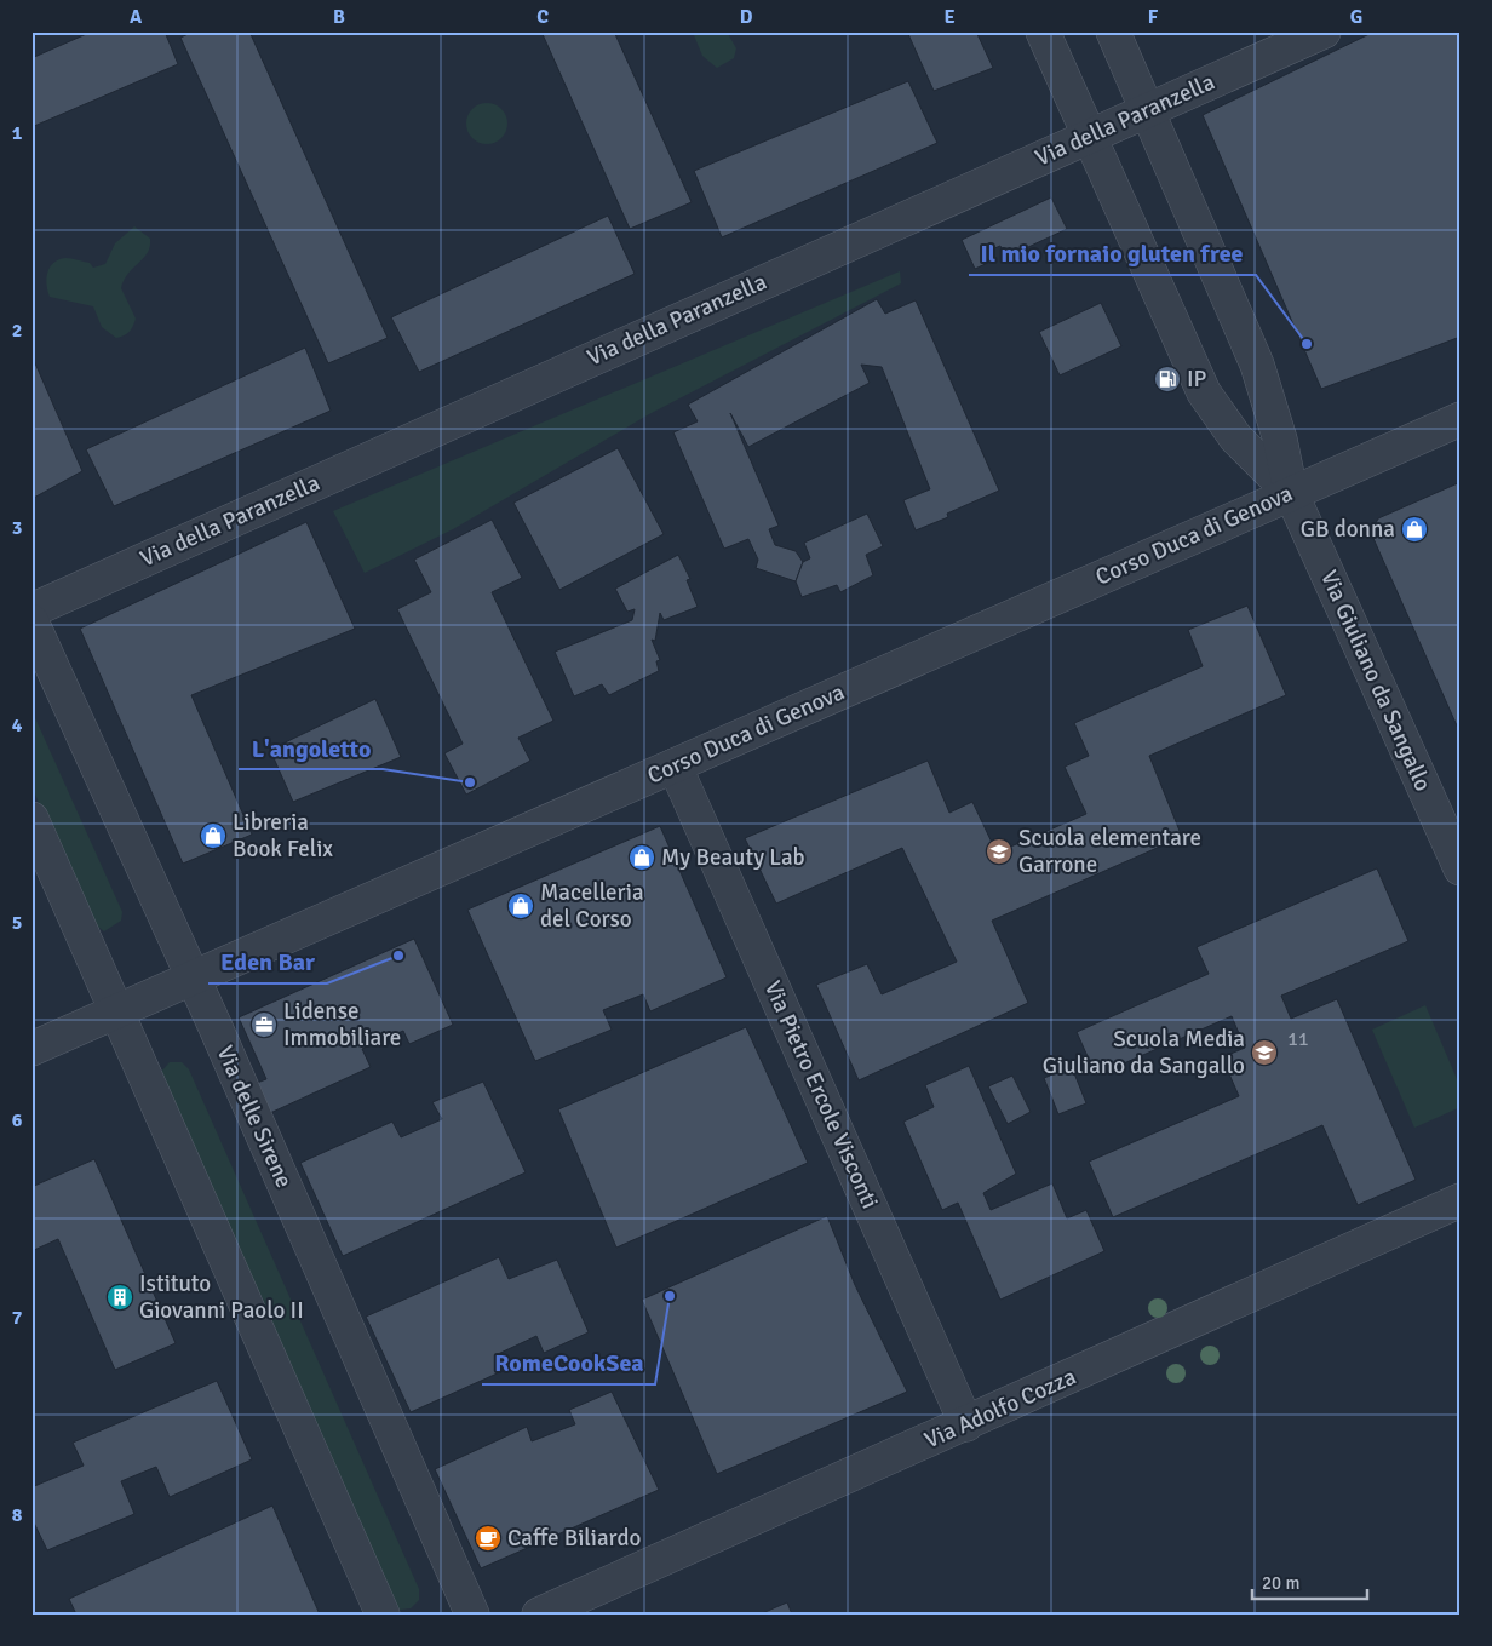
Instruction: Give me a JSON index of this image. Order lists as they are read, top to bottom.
{
  "streets": {
    "street": [
      "Via della Paranzella",
      "Corso Duca di Genova",
      "Via Giuliano da Sangallo",
      "Via Pietro Ercole Visconti",
      "Via delle Sirene",
      "Via Adolfo Cozza"
    ]
  },
  "crossings": [
    ["Corso Duca di Genova", "Via Giuliano da Sangallo"],
    ["Corso Duca di Genova", "Via Pietro Ercole Visconti"],
    ["Corso Duca di Genova", "Via delle Sirene"],
    ["Via Pietro Ercole Visconti", "Via Adolfo Cozza"]
  ],
  "places": {
    "other": [
      "Il mio fornaio gluten free",
      "L'angoletto",
      "Eden Bar",
      "RomeCookSea"
    ],
    "fuel station": ["IP"],
    "shop": [
      "GB donna",
      "Libreria Book Felix",
      "My Beauty Lab",
      "Macelleria del Corso"
    ],
    "school or university": ["Scuola elementare Garrone", "Scuola Media Giuliano da Sangallo"],
    "office": ["Lidense Immobiliare"],
    "building": ["Istituto Giovanni Paolo II"],
    "cafe": ["Caffe Biliardo"]
  },
  "house_numbers": ["11"],
  "scale_bar": "20 m",
  "grid": {
    "columns": [
      "A",
      "B",
      "C",
      "D",
      "E",
      "F",
      "G"
    ],
    "rows": [
      "1",
      "2",
      "3",
      "4",
      "5",
      "6",
      "7",
      "8"
    ]
  }
}
